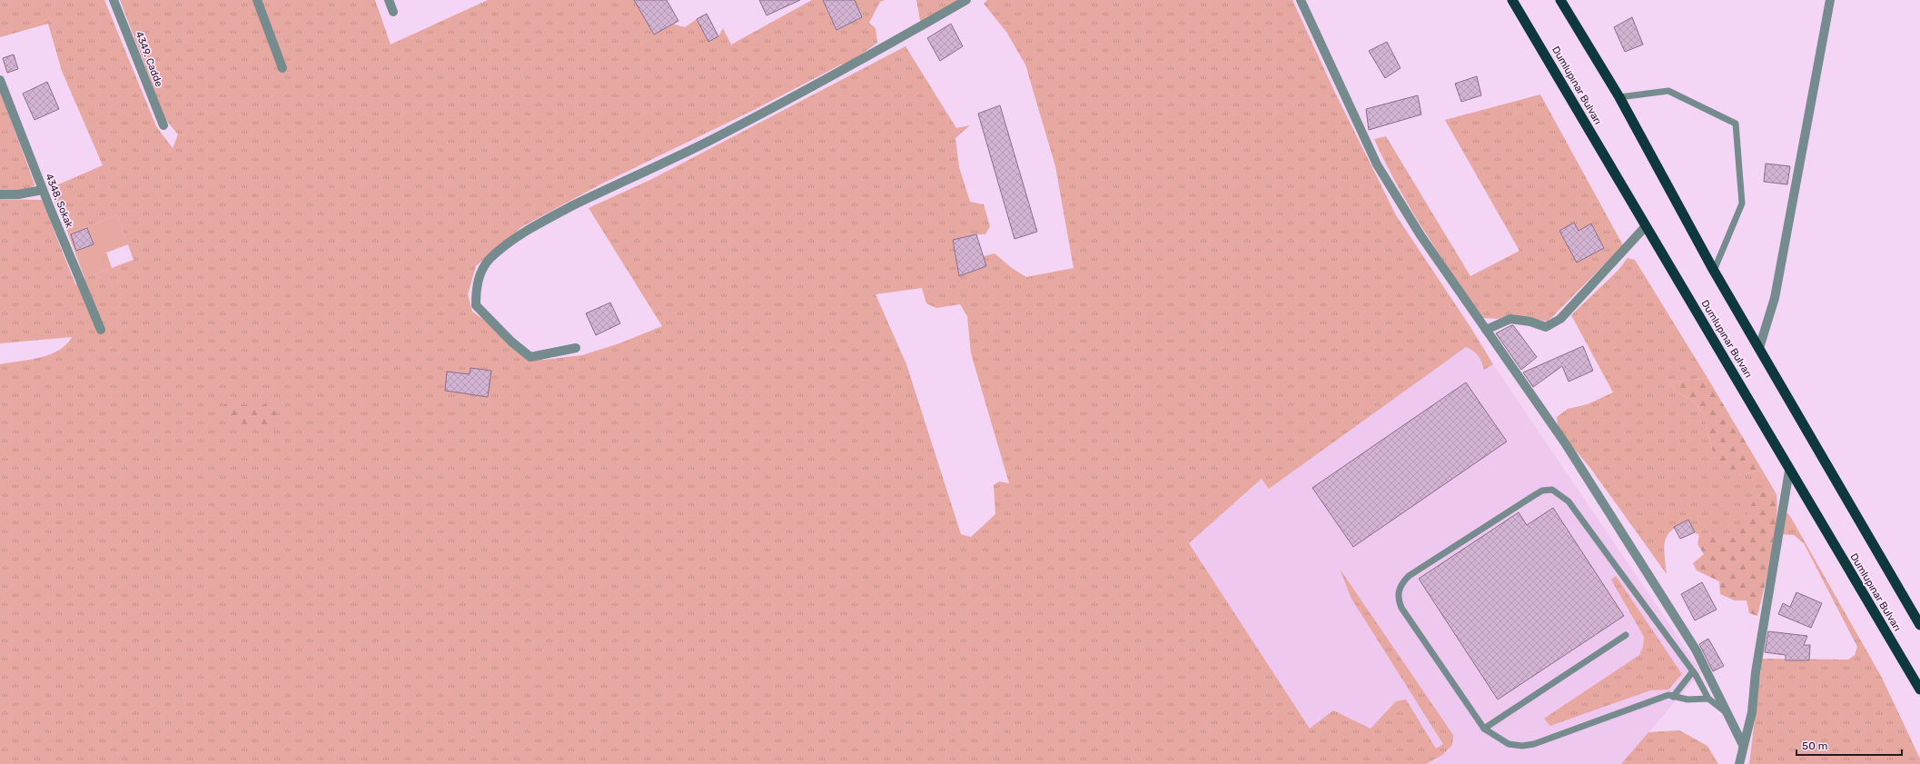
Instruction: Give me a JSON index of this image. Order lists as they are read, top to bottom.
{
  "streets": {
    "highway": ["Dumlupınar Bulvarı"],
    "street": ["4349. Cadde", "4348. Sokak"]
  },
  "scale_bar": "50 m"
}
